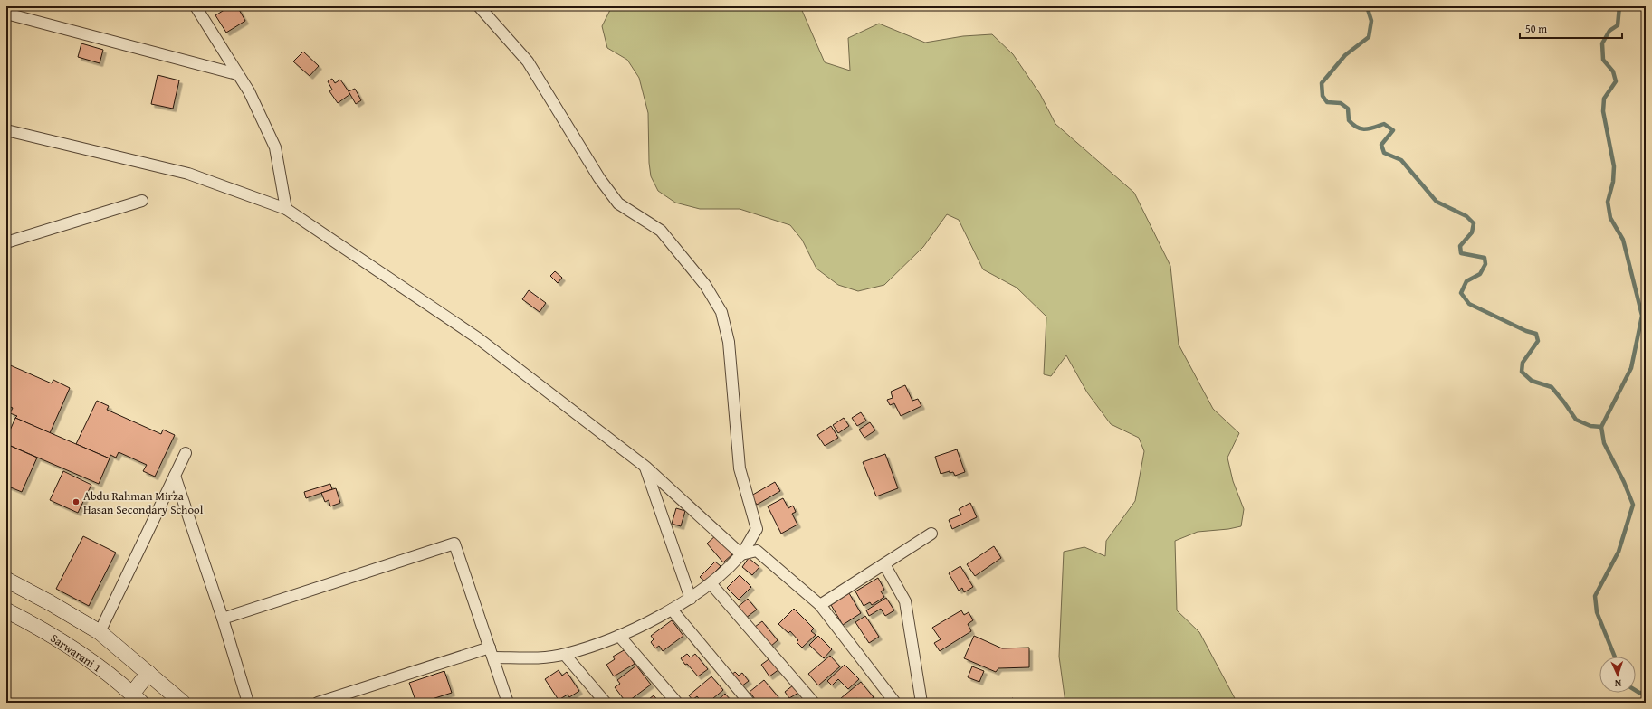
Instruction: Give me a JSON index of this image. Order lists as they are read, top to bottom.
{
  "streets": {
    "main road": ["Sarwarani 1"]
  },
  "places": ["Abdu Rahman Mirza Hasan Secondary School"],
  "scale_bar": "50 m",
  "north": "bottom"
}
